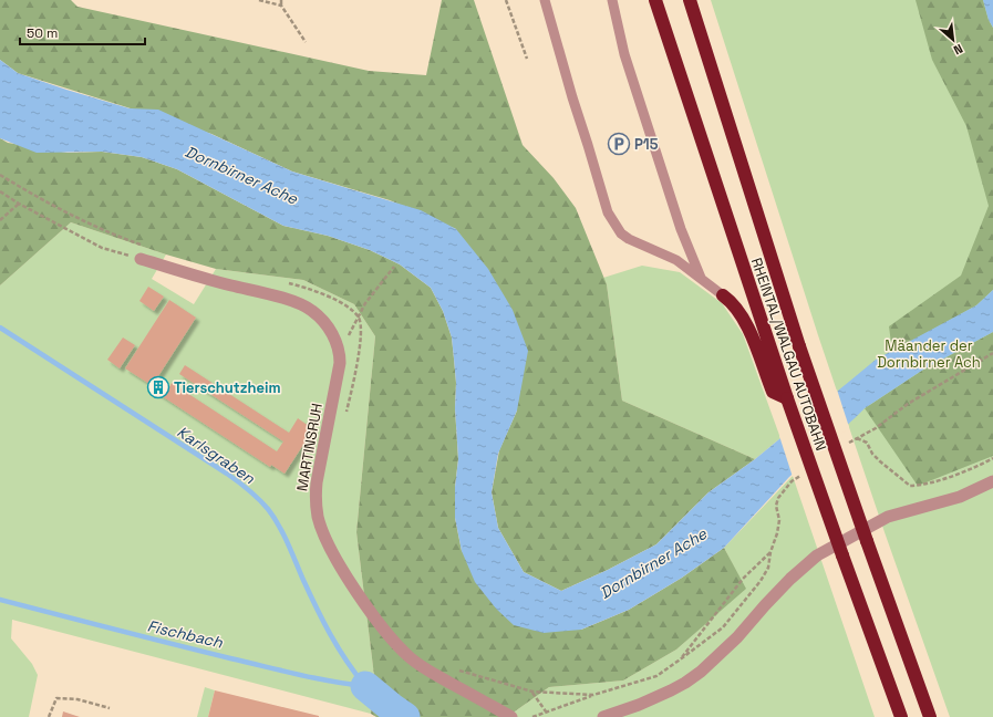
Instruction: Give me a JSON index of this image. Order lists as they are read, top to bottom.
{
  "streets": {
    "highway": ["RHEINTAL/WALGAU AUTOBAHN"],
    "street": ["MARTINSRUH"]
  },
  "water": ["Dornbirner Ache", "Karlsgraben", "Fischbach"],
  "parks": ["Mäander der Dornbirner Ach"],
  "places": {
    "parking": ["P15"],
    "building": ["Tierschutzheim"]
  },
  "scale_bar": "50 m",
  "north": "bottom right"
}
